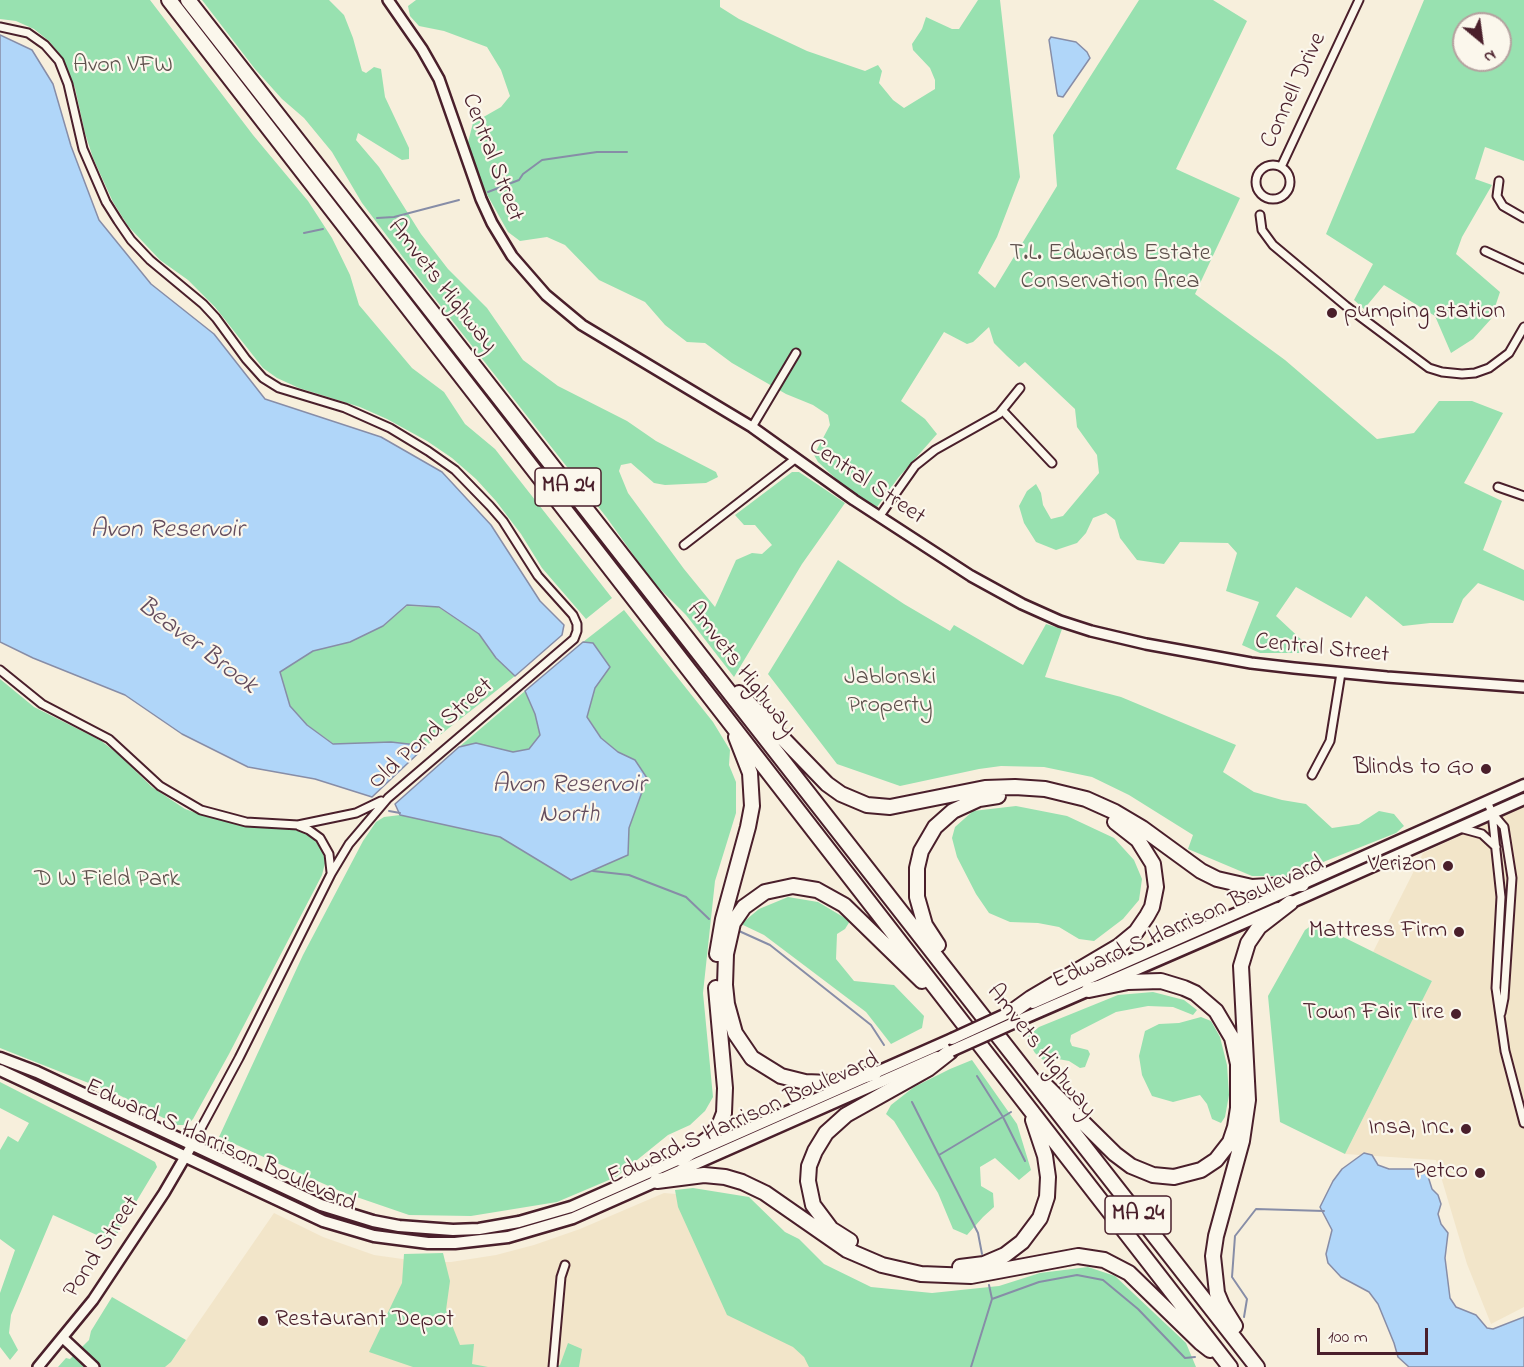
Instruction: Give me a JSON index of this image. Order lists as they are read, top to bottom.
{
  "streets": {
    "highway": ["Amvets Highway", "MA 24"],
    "main road": ["Edward S Harrison Boulevard"],
    "street": [
      "Connell Drive",
      "Central Street",
      "Old Pond Street",
      "Pond Street"
    ]
  },
  "crossings": [
    ["Old Pond Street", "Edward S Harrison Boulevard"],
    ["Old Pond Street", "Pond Street"],
    ["Edward S Harrison Boulevard", "Pond Street"]
  ],
  "water": ["Avon Reservoir", "Beaver Brook", "Avon Reservoir North"],
  "parks": [
    "Avon VFW",
    "T.L. Edwards Estate Conservation Area",
    "Jablonski Property",
    "D W Field Park"
  ],
  "places": [
    "pumping station",
    "Blinds to Go",
    "Verizon",
    "Mattress Firm",
    "Town Fair Tire",
    "Insa, Inc.",
    "Petco",
    "Restaurant Depot"
  ],
  "scale_bar": "100 m",
  "north": "bottom right"
}
